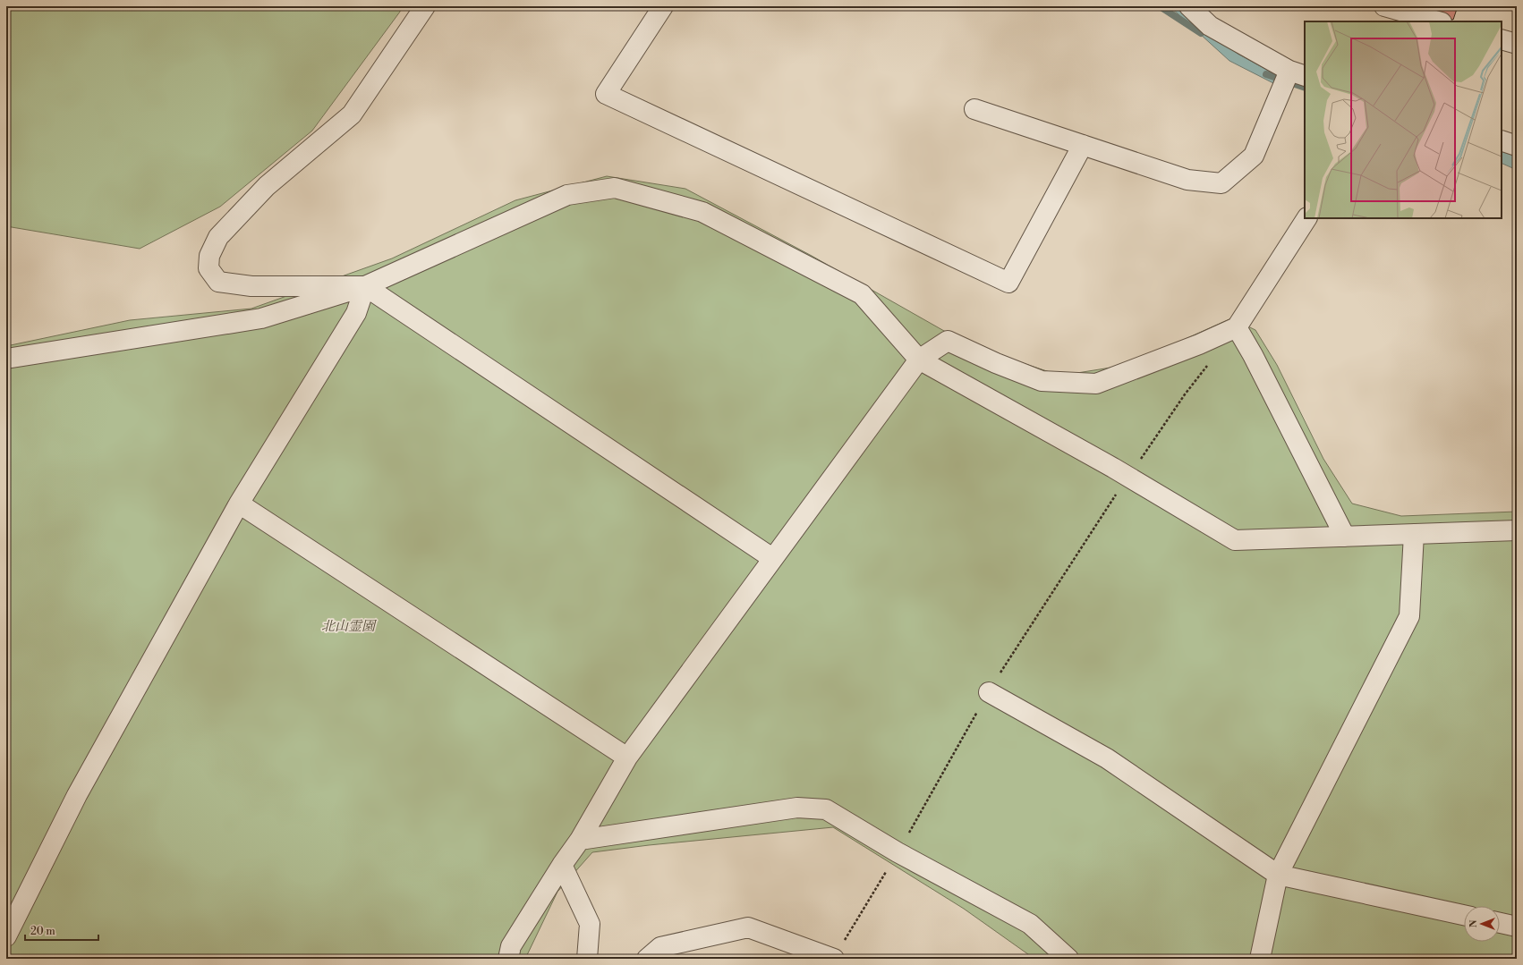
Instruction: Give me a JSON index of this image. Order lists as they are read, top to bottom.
{
  "parks": ["北山霊園"],
  "scale_bar": "20 m",
  "north": "left"
}
